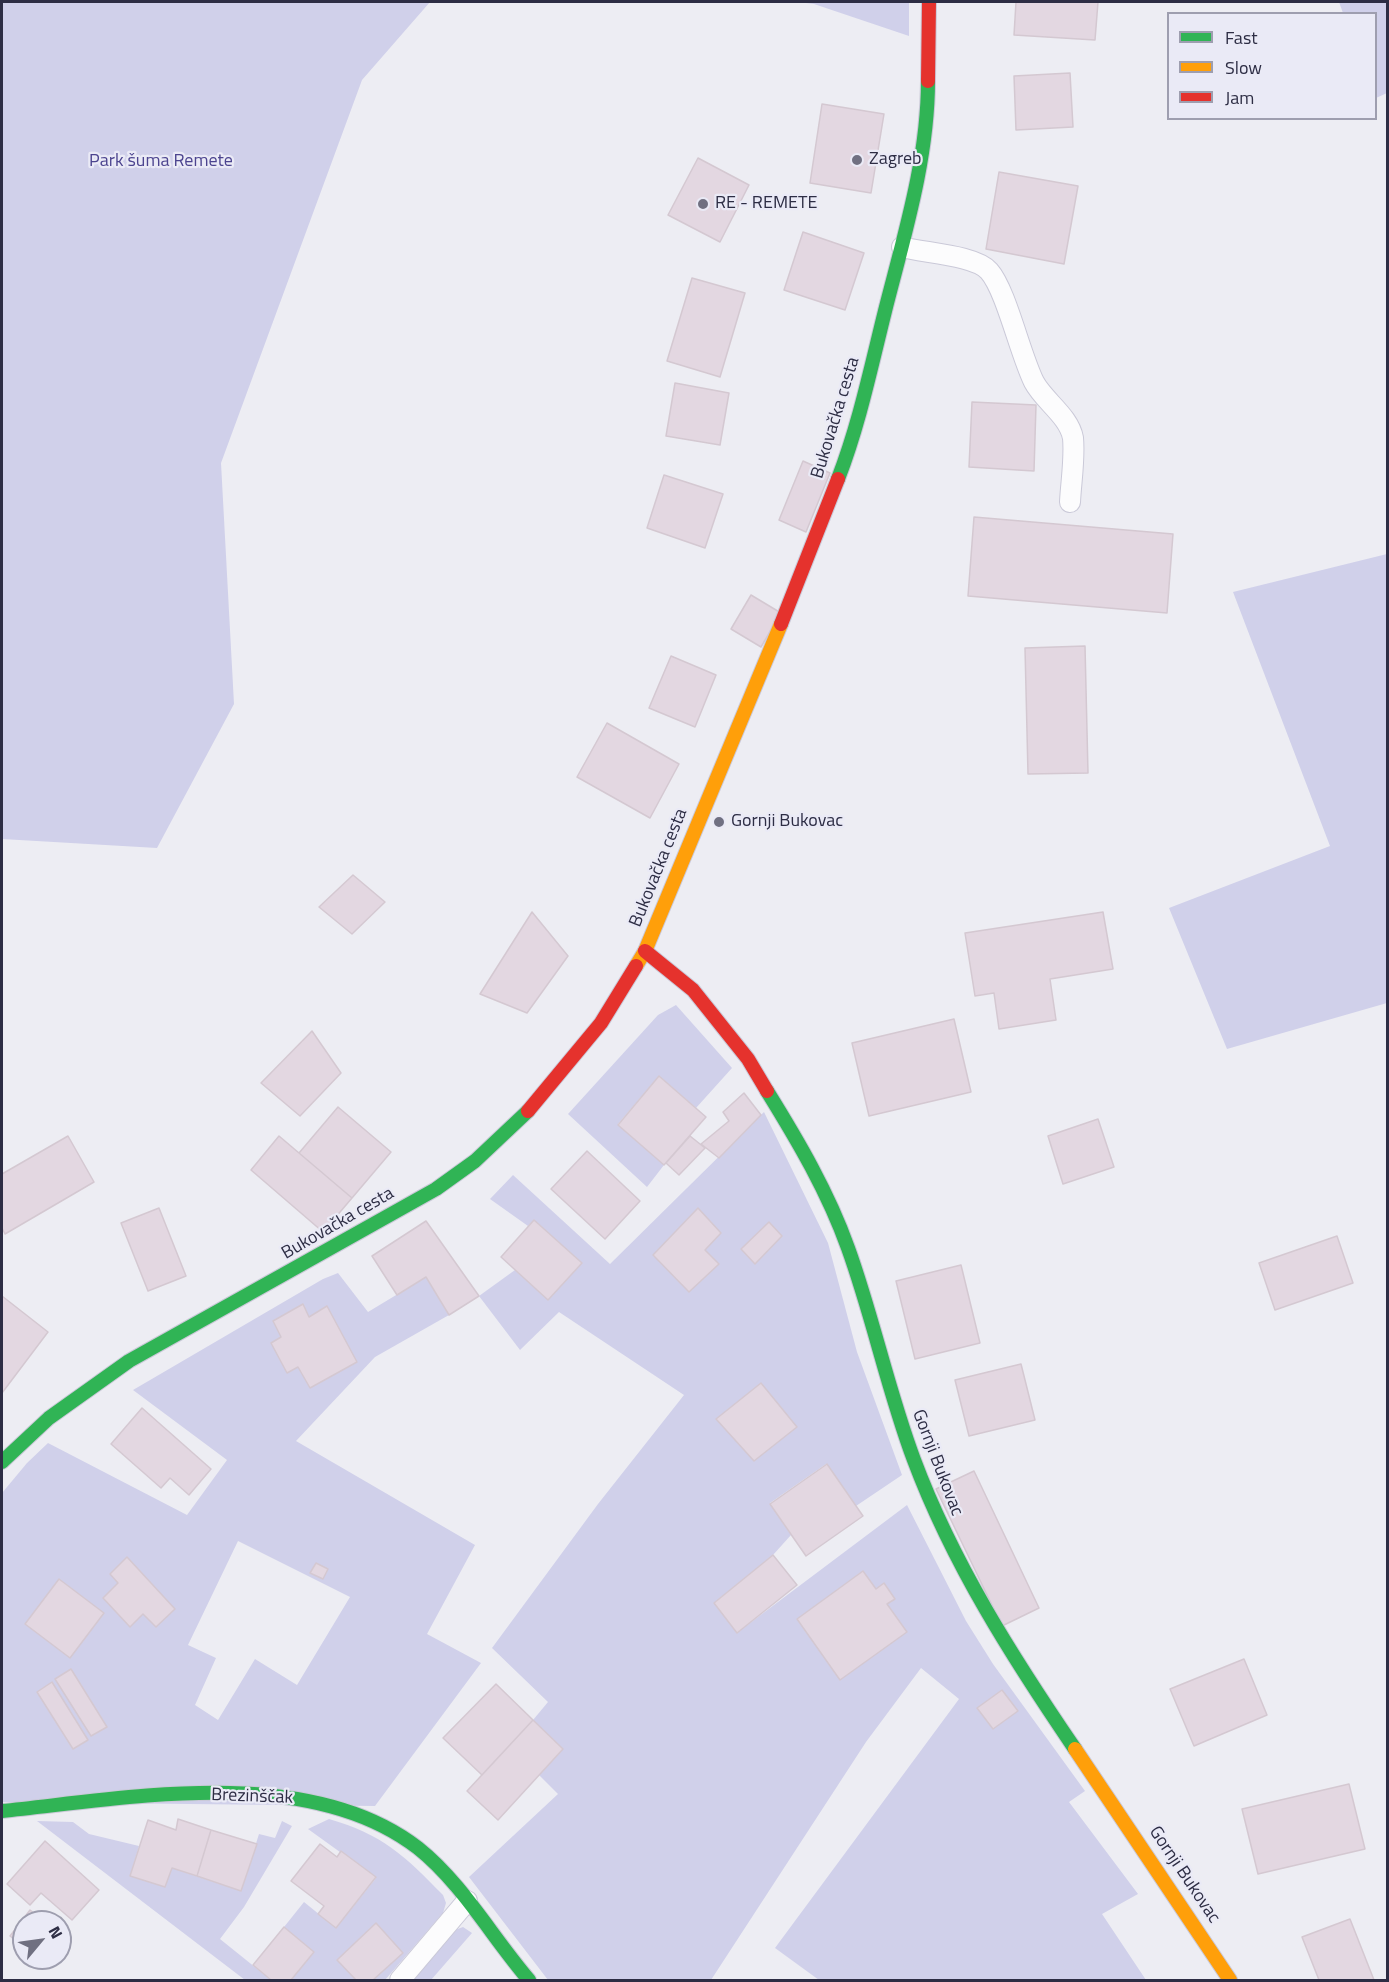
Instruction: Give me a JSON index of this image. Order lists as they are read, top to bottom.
{
  "streets": {
    "main road": ["Bukovačka cesta", "Gornji Bukovac", "Brezinščak"]
  },
  "crossings": [
    ["Bukovačka cesta", "Gornji Bukovac"]
  ],
  "parks": ["Park šuma Remete"],
  "places": ["Zagreb", "RE - REMETE", "Gornji Bukovac"],
  "legend": ["Fast", "Slow", "Jam"],
  "north": "top right"
}
